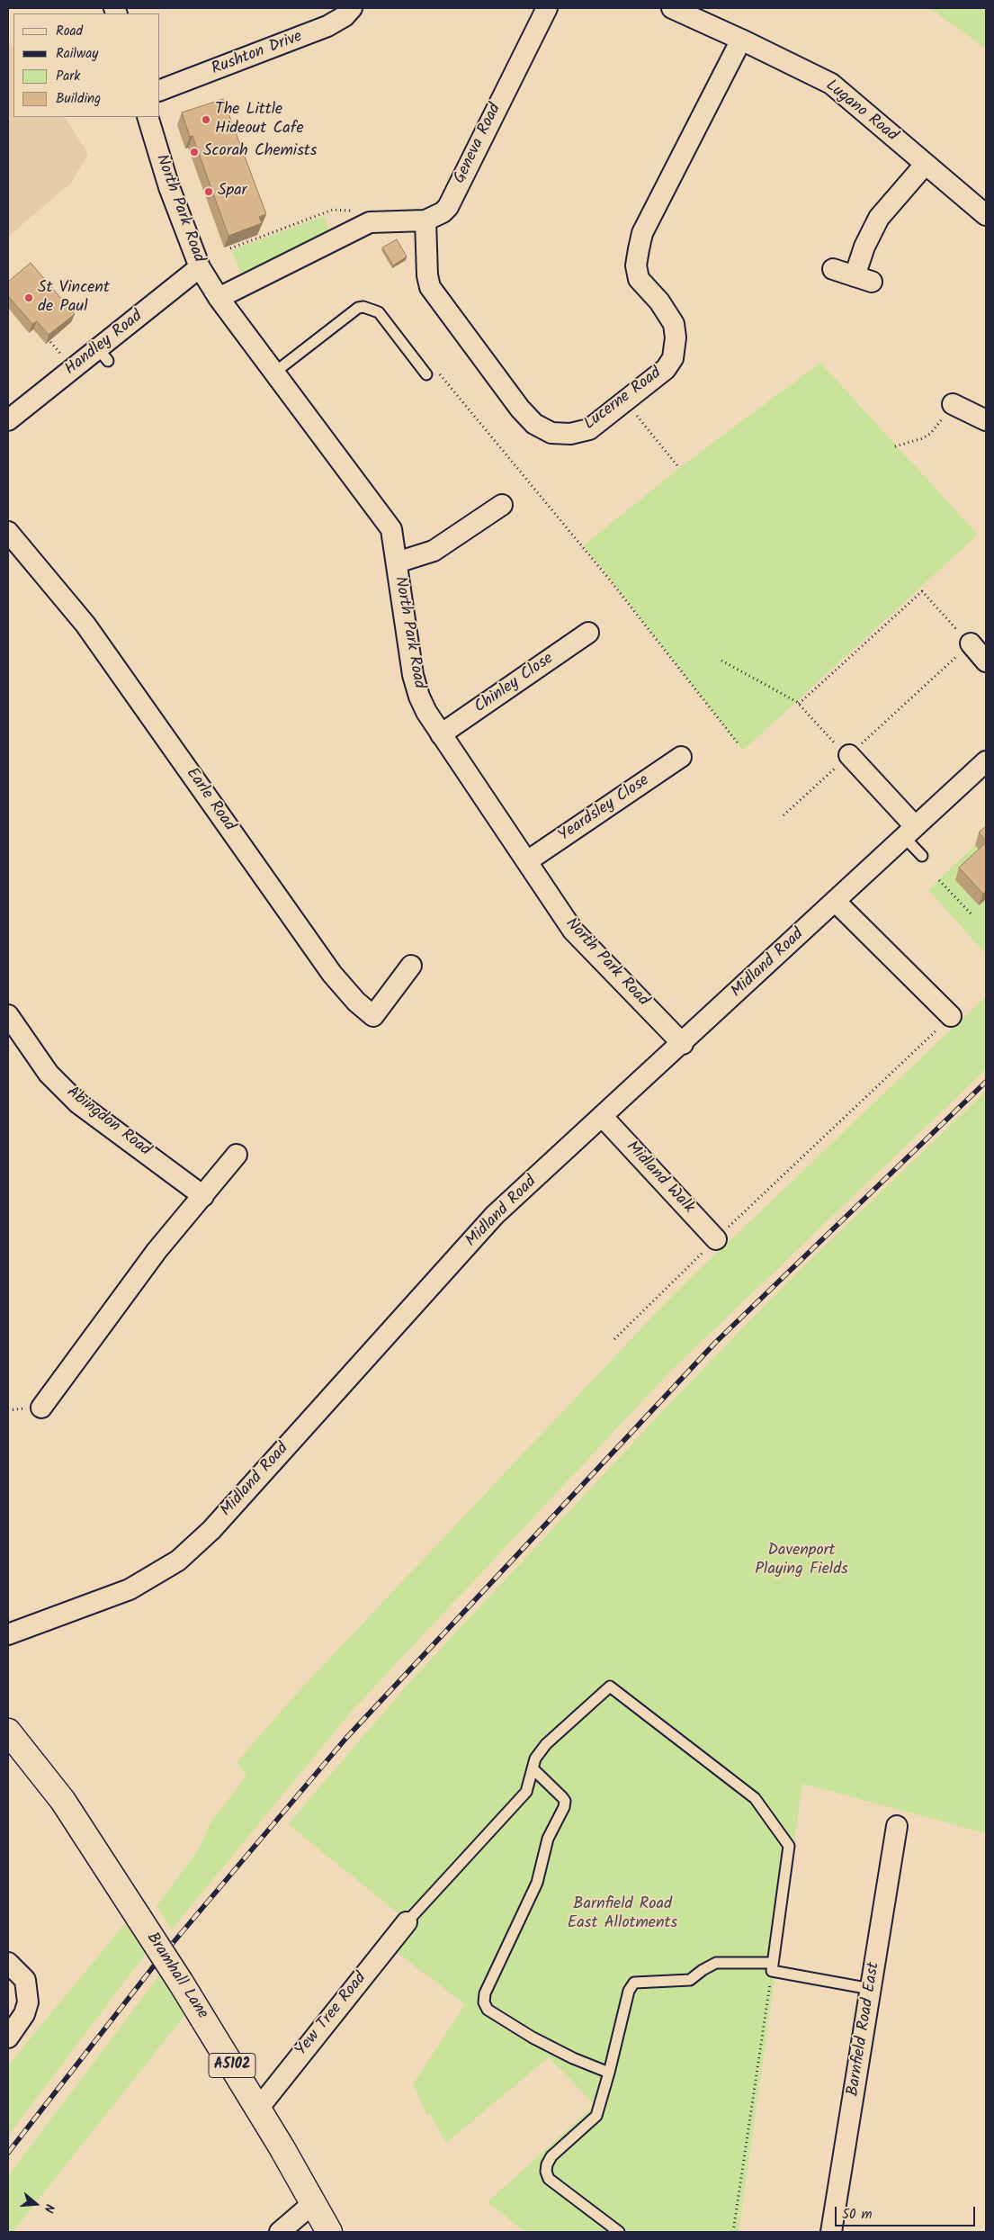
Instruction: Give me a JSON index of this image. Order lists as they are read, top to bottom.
{
  "streets": {
    "main road": ["Bramhall Lane", "A5102"],
    "street": [
      "Rushton Drive",
      "Lugano Road",
      "Geneva Road",
      "North Park Road",
      "Handley Road",
      "Lucerne Road",
      "Chinley Close",
      "Earle Road",
      "Yeardsley Close",
      "Midland Road",
      "Abingdon Road",
      "Midland Walk",
      "Yew Tree Road",
      "Barnfield Road East"
    ]
  },
  "crossings": [
    ["Lugano Road", "Lucerne Road"],
    ["Geneva Road", "North Park Road"],
    ["Geneva Road", "Lucerne Road"],
    ["North Park Road", "Handley Road"],
    ["North Park Road", "Chinley Close"],
    ["North Park Road", "Yeardsley Close"],
    ["North Park Road", "Midland Road"],
    ["Midland Road", "Midland Walk"],
    ["Bramhall Lane", "Yew Tree Road"]
  ],
  "parks": ["Davenport Playing Fields", "Barnfield Road East Allotments"],
  "places": [
    "The Little Hideout Cafe",
    "Scorah Chemists",
    "Spar",
    "St Vincent de Paul"
  ],
  "legend": [
    "Road",
    "Railway",
    "Park",
    "Building"
  ],
  "scale_bar": "50 m",
  "north": "right"
}
